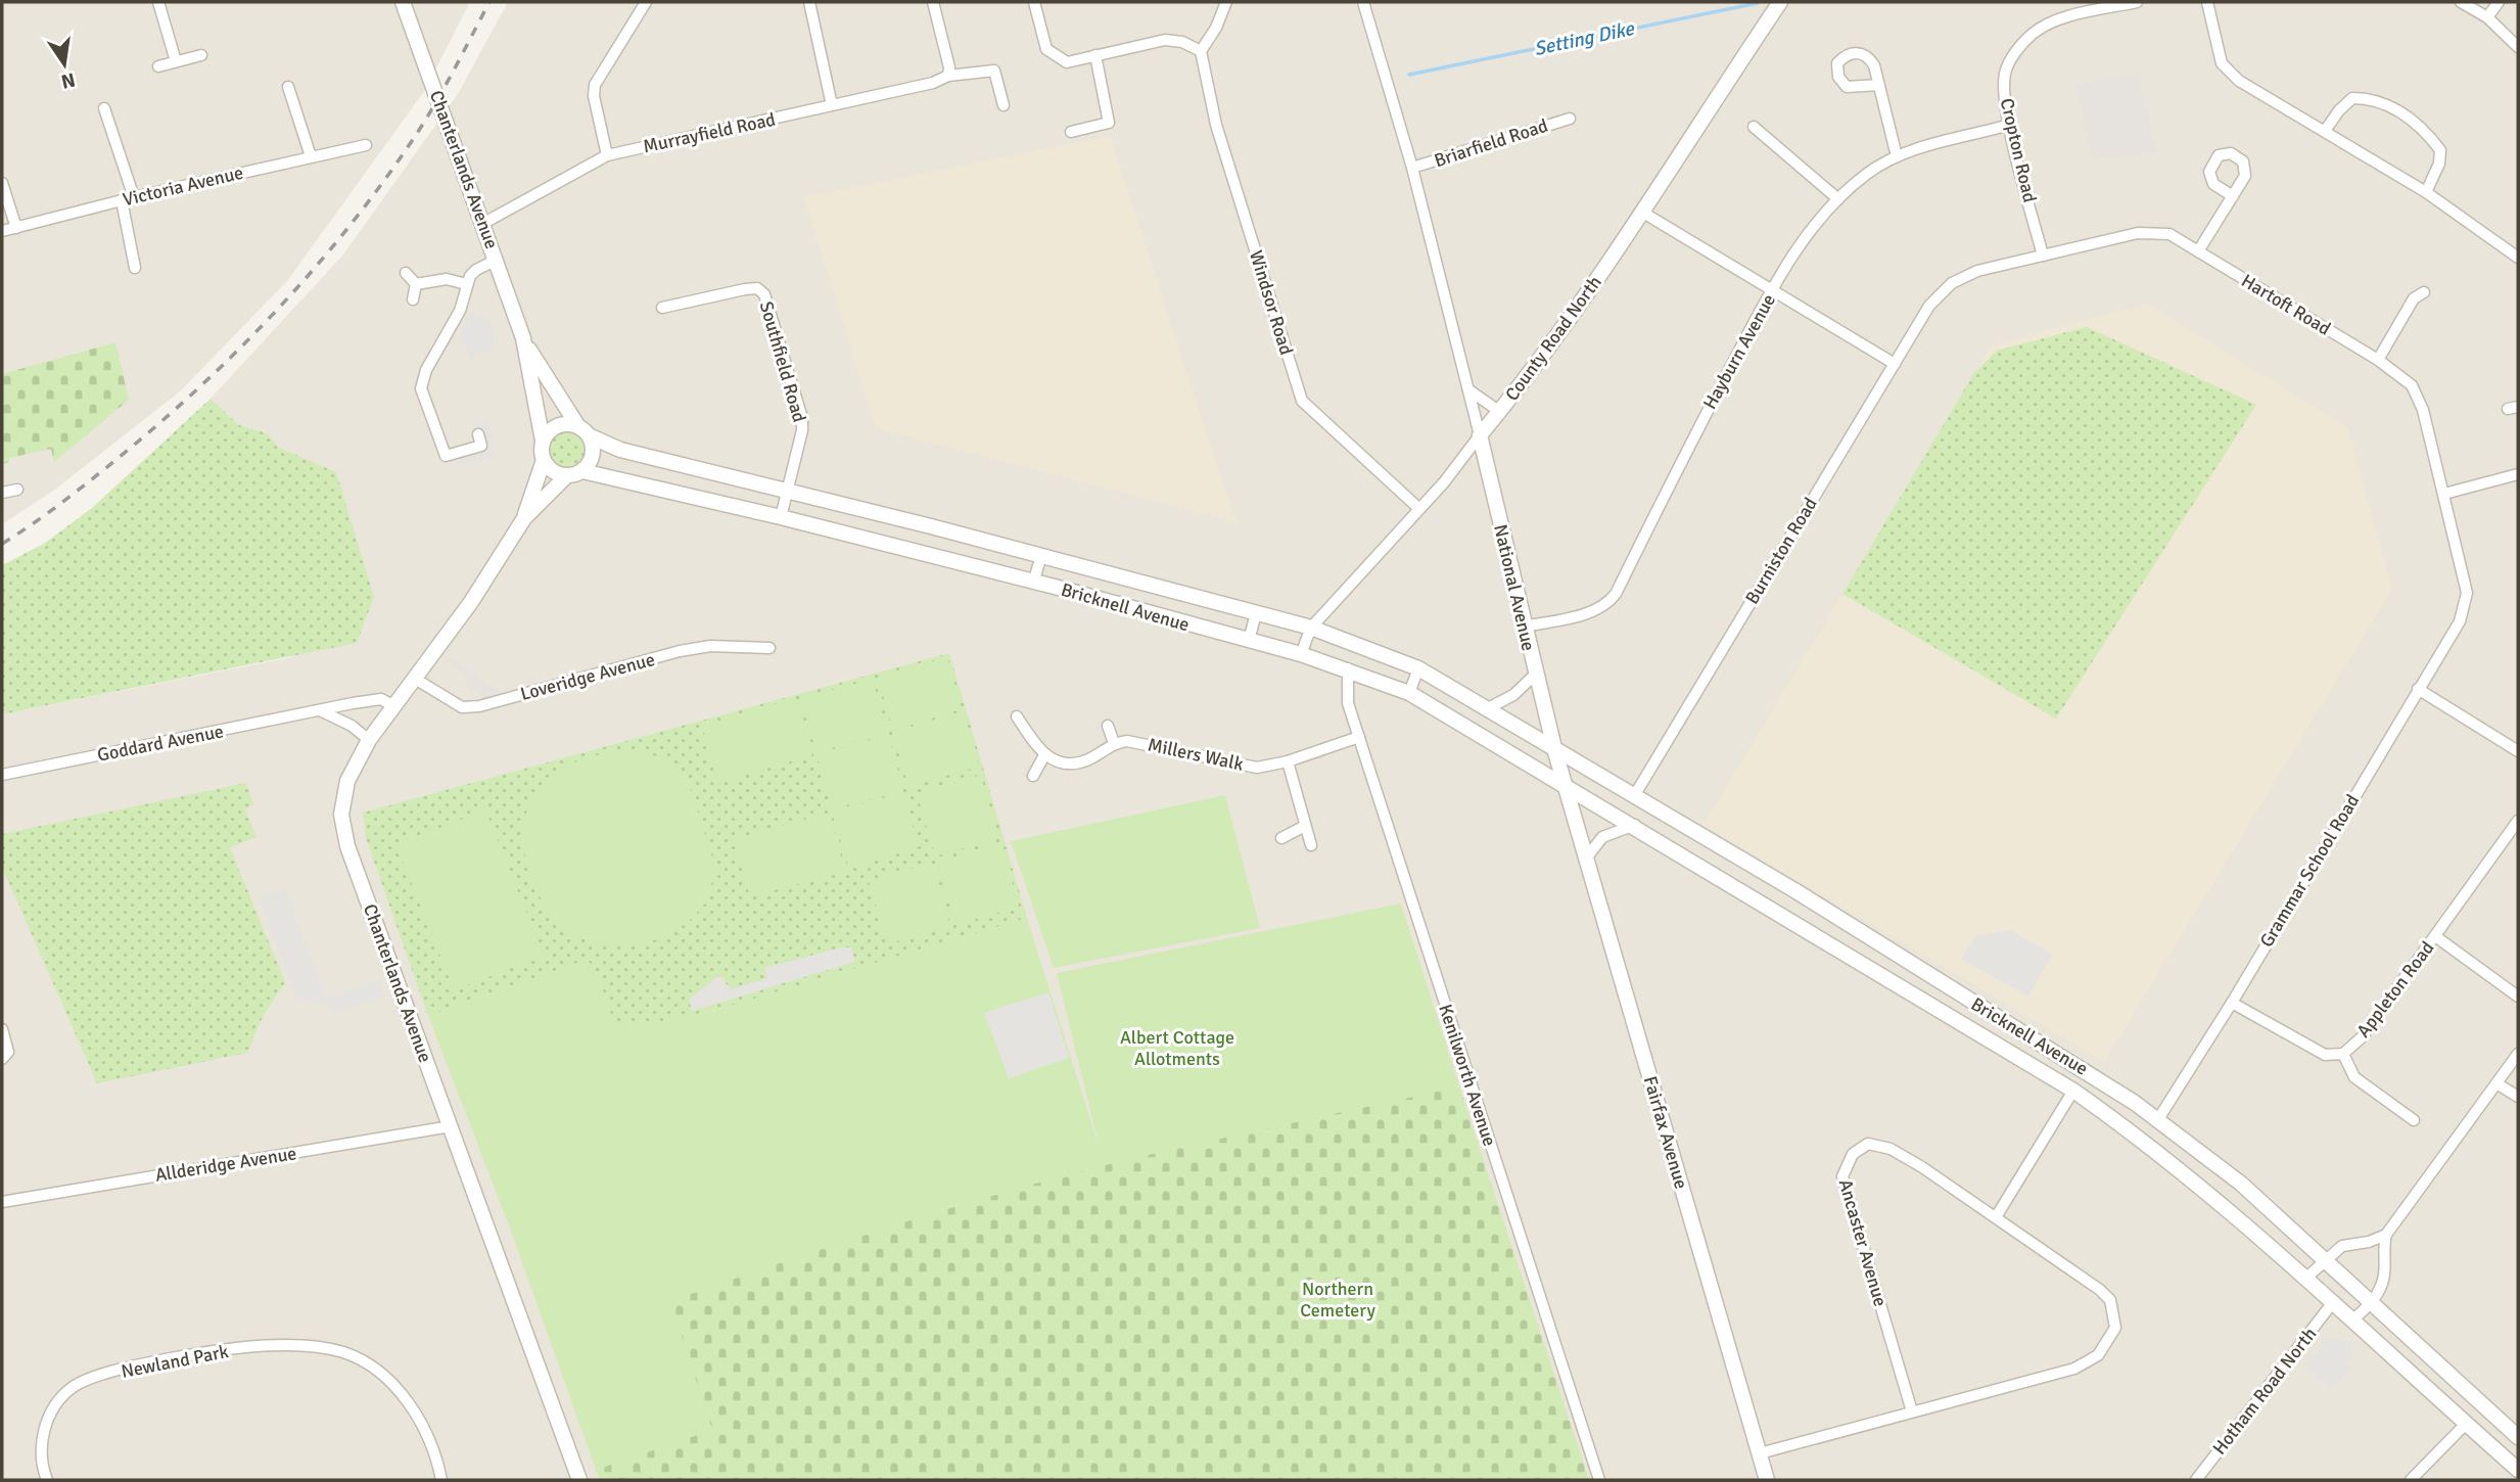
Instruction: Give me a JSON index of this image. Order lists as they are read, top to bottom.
{
  "streets": {
    "street": [
      "Murrayfield Road",
      "Briarfield Road",
      "Cropton Road",
      "Chanterlands Avenue",
      "Victoria Avenue",
      "Windsor Road",
      "Hartoft Road",
      "County Road North",
      "Hayburn Avenue",
      "Southfield Road",
      "Burniston Road",
      "National Avenue",
      "Bricknell Avenue",
      "Loveridge Avenue",
      "Goddard Avenue",
      "Millers Walk",
      "Grammar School Road",
      "Appleton Road",
      "Kenilworth Avenue",
      "Fairfax Avenue",
      "Allderidge Avenue",
      "Ancaster Avenue",
      "Newland Park",
      "Hotham Road North"
    ]
  },
  "crossings": [
    ["Murrayfield Road", "Chanterlands Avenue"],
    ["Briarfield Road", "National Avenue"],
    ["Cropton Road", "Hartoft Road"],
    ["Cropton Road", "Hayburn Avenue"],
    ["Chanterlands Avenue", "Bricknell Avenue"],
    ["Chanterlands Avenue", "Loveridge Avenue"],
    ["Chanterlands Avenue", "Goddard Avenue"],
    ["Chanterlands Avenue", "Allderidge Avenue"],
    ["Windsor Road", "County Road North"],
    ["Hartoft Road", "Burniston Road"],
    ["Hartoft Road", "Grammar School Road"],
    ["County Road North", "National Avenue"],
    ["County Road North", "Bricknell Avenue"],
    ["Hayburn Avenue", "National Avenue"],
    ["Southfield Road", "Bricknell Avenue"],
    ["Burniston Road", "Bricknell Avenue"],
    ["National Avenue", "Bricknell Avenue"],
    ["National Avenue", "Fairfax Avenue"],
    ["Bricknell Avenue", "Grammar School Road"],
    ["Bricknell Avenue", "Kenilworth Avenue"],
    ["Bricknell Avenue", "Fairfax Avenue"],
    ["Bricknell Avenue", "Hotham Road North"],
    ["Millers Walk", "Kenilworth Avenue"],
    ["Grammar School Road", "Appleton Road"],
    ["Fairfax Avenue", "Ancaster Avenue"]
  ],
  "water": ["Setting Dike"],
  "parks": ["Albert Cottage Allotments", "Northern Cemetery"],
  "north": "bottom"
}
